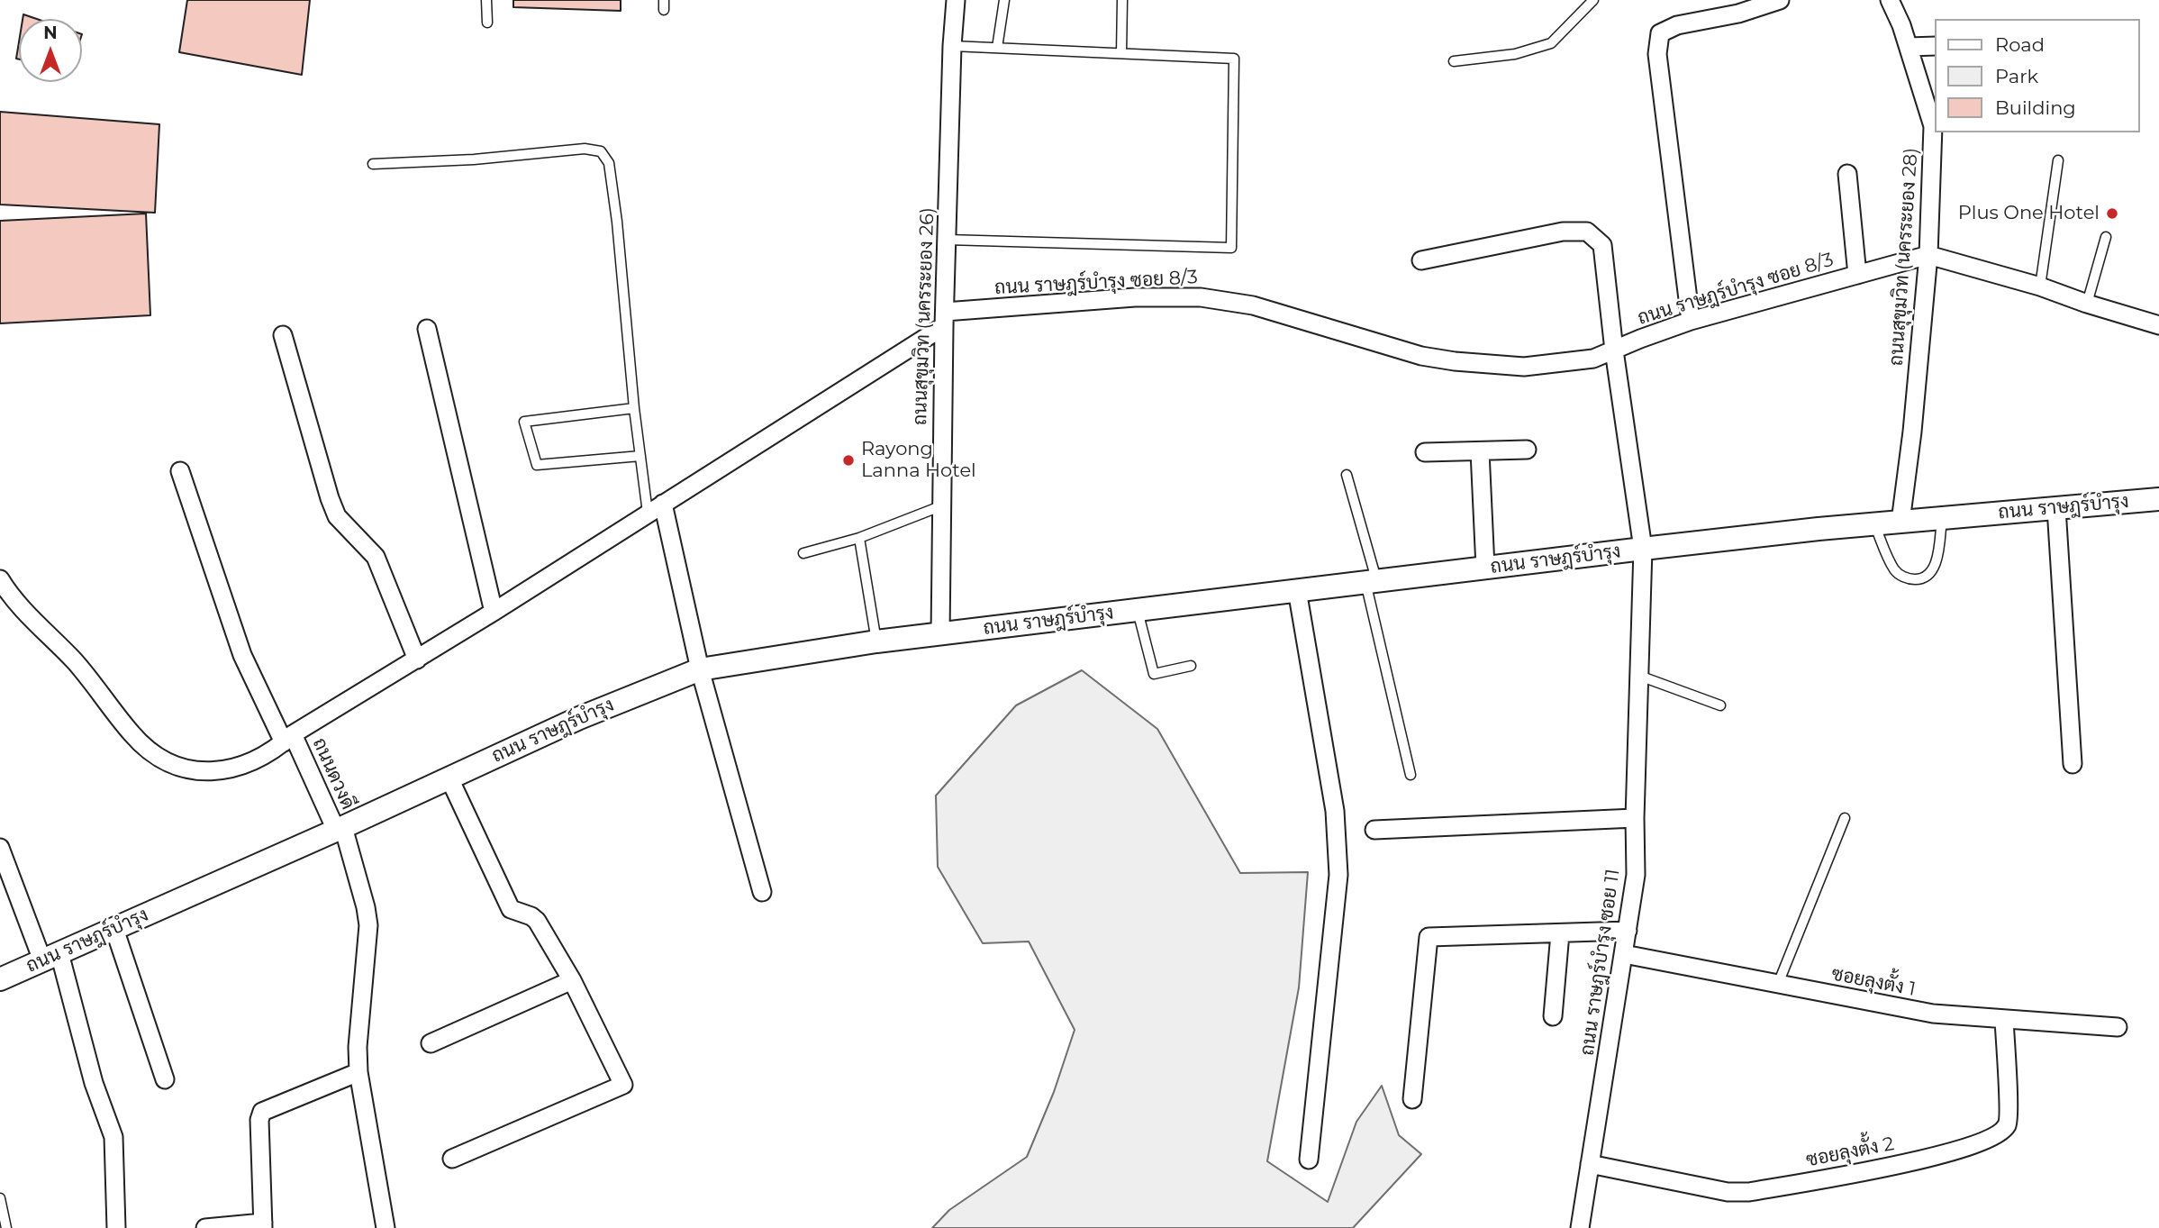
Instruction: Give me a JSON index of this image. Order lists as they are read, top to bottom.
{
  "streets": {
    "street": [
      "ถนนสุขุมวิท (นครระยอง 28)",
      "ถนน ราษฎร์บำรุง ซอย 8/3",
      "ถนนสุขุมวิท (นครระยอง 26)",
      "ถนน ราษฎร์บำรุง",
      "ถนนดวงดี",
      "ถนน ราษฎร์บำรุง ซอย 11",
      "ซอยลุงตั้ง 1",
      "ซอยลุงตั้ง 2"
    ]
  },
  "crossings": [
    ["ถนนสุขุมวิท (นครระยอง 28)", "ถนน ราษฎร์บำรุง ซอย 8/3"],
    ["ถนนสุขุมวิท (นครระยอง 28)", "ถนน ราษฎร์บำรุง"],
    ["ถนน ราษฎร์บำรุง ซอย 8/3", "ถนนสุขุมวิท (นครระยอง 26)"],
    ["ถนน ราษฎร์บำรุง ซอย 8/3", "ถนน ราษฎร์บำรุง ซอย 11"],
    ["ถนนสุขุมวิท (นครระยอง 26)", "ถนน ราษฎร์บำรุง"],
    ["ถนน ราษฎร์บำรุง", "ถนนดวงดี"],
    ["ถนน ราษฎร์บำรุง", "ถนน ราษฎร์บำรุง ซอย 11"],
    ["ถนน ราษฎร์บำรุง ซอย 11", "ซอยลุงตั้ง 1"],
    ["ถนน ราษฎร์บำรุง ซอย 11", "ซอยลุงตั้ง 2"],
    ["ซอยลุงตั้ง 1", "ซอยลุงตั้ง 2"]
  ],
  "places": ["Plus One Hotel", "Rayong Lanna Hotel"],
  "legend": ["Road", "Park", "Building"],
  "north": "top"
}
